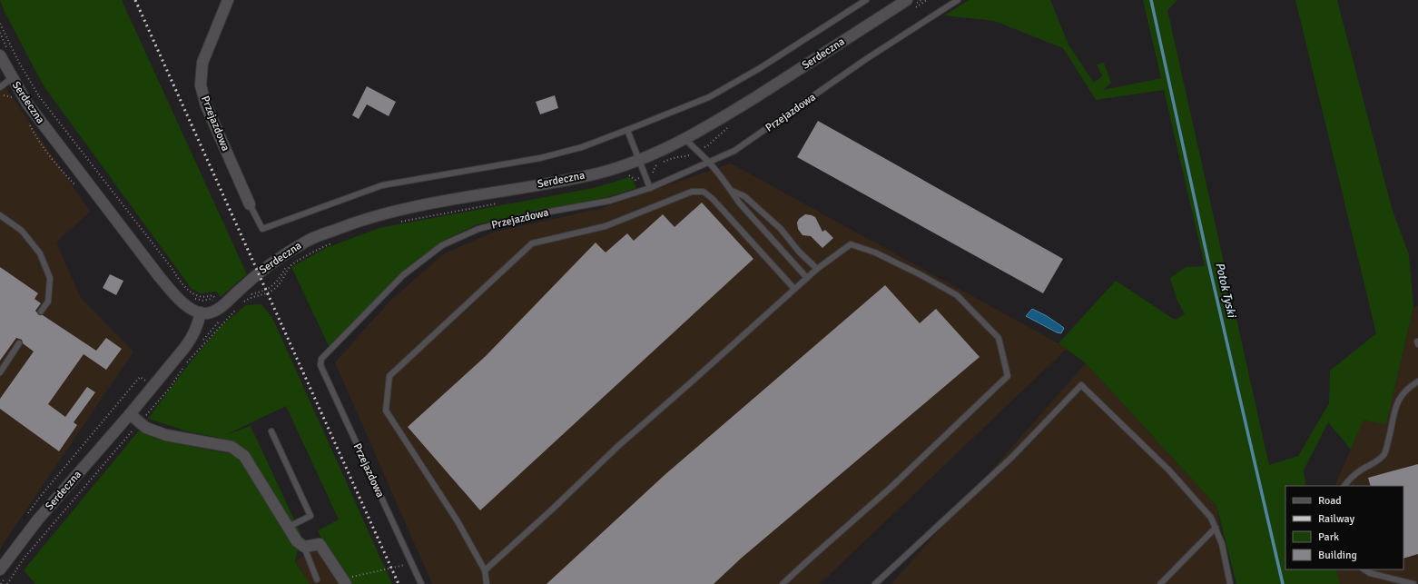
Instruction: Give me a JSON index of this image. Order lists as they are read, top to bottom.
{
  "streets": {
    "street": ["Serdeczna", "Przejazdowa"]
  },
  "water": ["Potok Tyski"],
  "legend": [
    "Road",
    "Railway",
    "Park",
    "Building"
  ]
}
